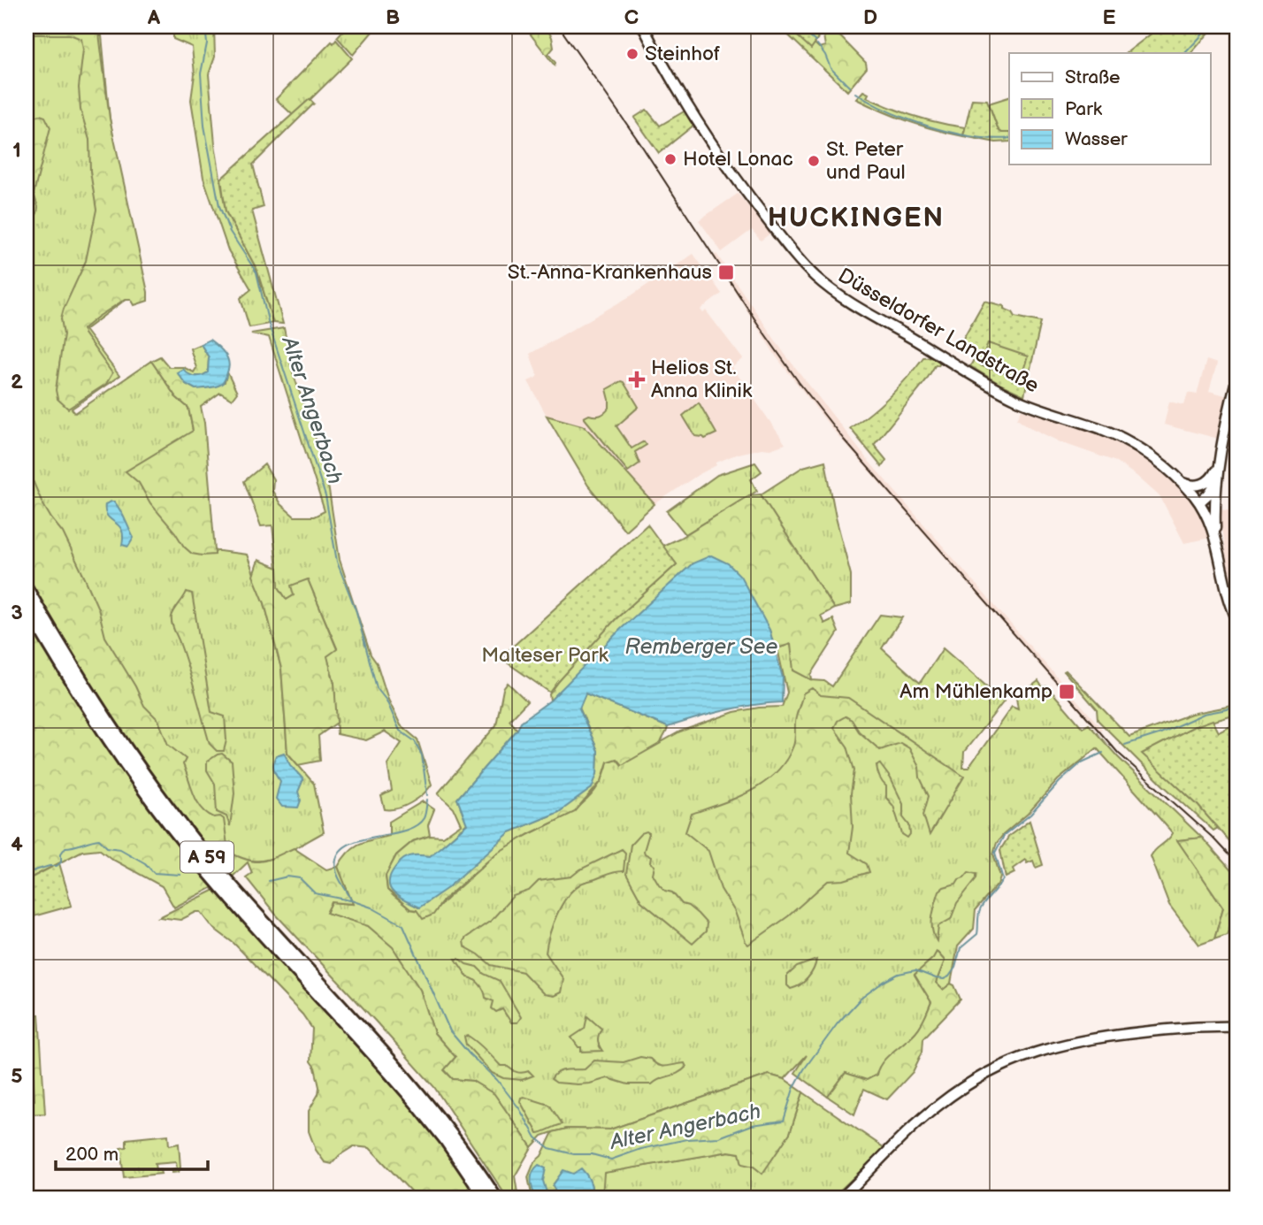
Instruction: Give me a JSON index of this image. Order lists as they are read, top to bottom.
{
  "streets": {
    "highway": ["A 59"],
    "main road": ["Düsseldorfer Landstraße"]
  },
  "districts": ["HUCKINGEN"],
  "water": ["Alter Angerbach", "Remberger See"],
  "parks": ["Malteser Park"],
  "places": {
    "other": ["Steinhof", "Hotel Lonac", "St. Peter und Paul"],
    "transit": ["St.-Anna-Krankenhaus", "Am Mühlenkamp"],
    "health": ["Helios St. Anna Klinik"]
  },
  "legend": ["Straße", "Park", "Wasser"],
  "scale_bar": "200 m",
  "grid": {
    "columns": [
      "A",
      "B",
      "C",
      "D",
      "E"
    ],
    "rows": [
      "1",
      "2",
      "3",
      "4",
      "5"
    ]
  }
}
